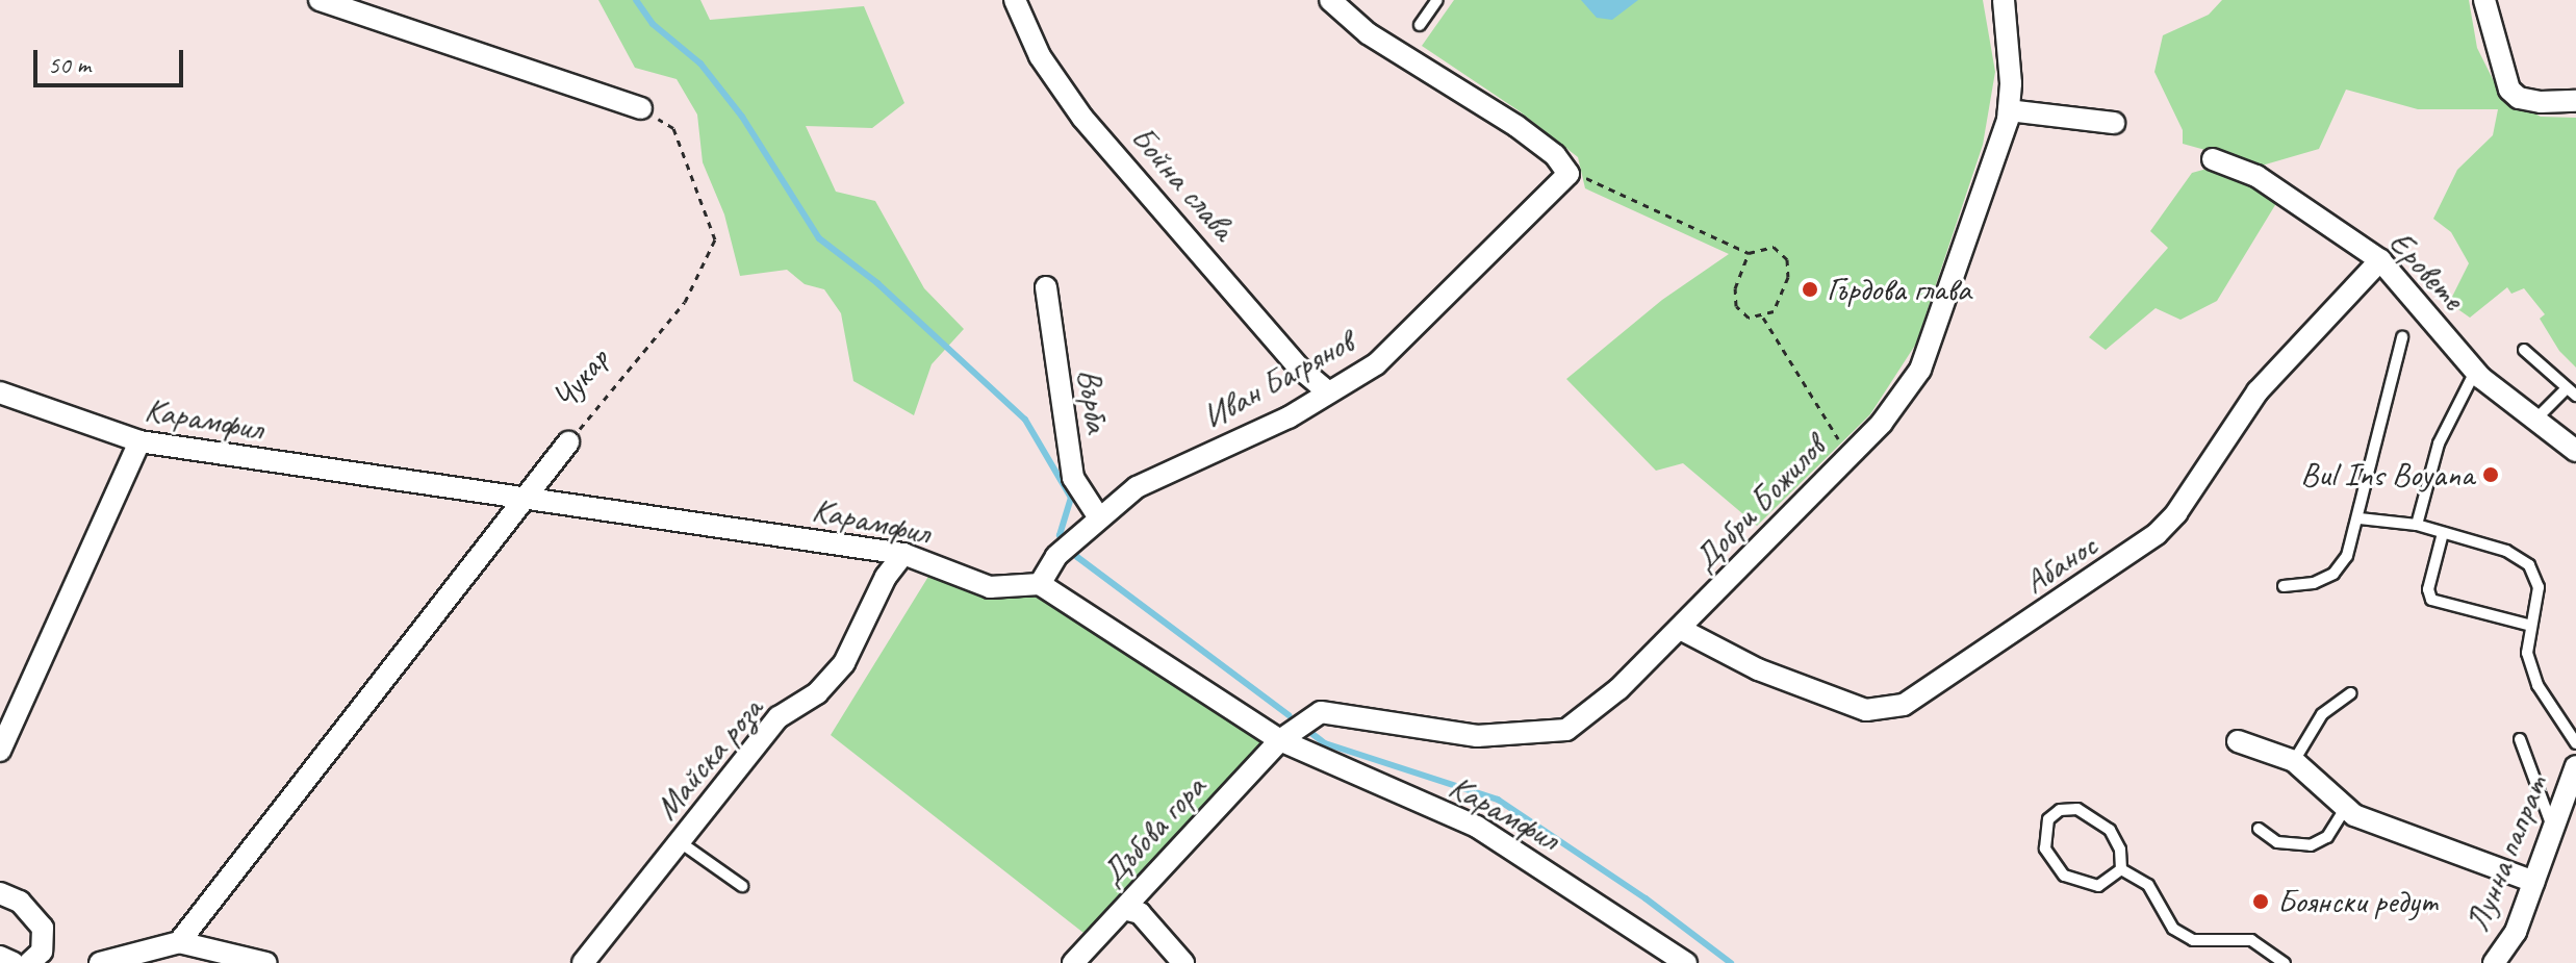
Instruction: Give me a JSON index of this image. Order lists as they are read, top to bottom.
{
  "streets": {
    "street": [
      "Бойна слава",
      "Еровете",
      "Чукар",
      "Иван Багрянов",
      "Върба",
      "Карамфил",
      "Добри Божилов",
      "Абанос",
      "Майска роза",
      "Дъбова гора",
      "Лунна папрат"
    ]
  },
  "crossings": [
    ["Бойна слава", "Иван Багрянов"],
    ["Еровете", "Абанос"],
    ["Чукар", "Карамфил"],
    ["Иван Багрянов", "Върба"],
    ["Иван Багрянов", "Карамфил"],
    ["Карамфил", "Добри Божилов"],
    ["Карамфил", "Майска роза"],
    ["Карамфил", "Дъбова гора"],
    ["Добри Божилов", "Абанос"],
    ["Добри Божилов", "Дъбова гора"]
  ],
  "places": ["Гърдова глава", "Bul Ins Boyana", "Боянски редут"],
  "scale_bar": "50 m"
}
